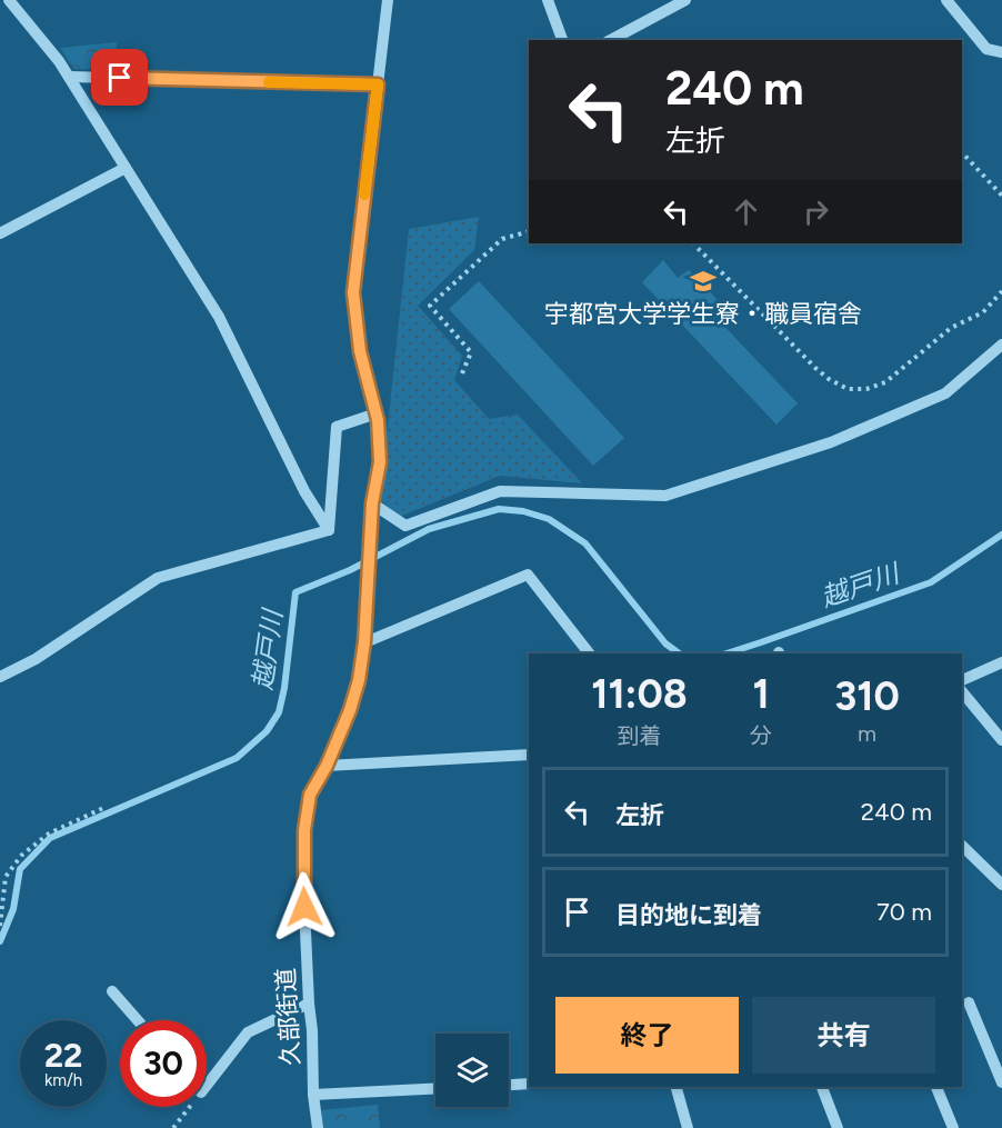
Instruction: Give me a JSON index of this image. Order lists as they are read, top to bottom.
{
  "streets": {
    "street": ["久部街道"]
  },
  "water": ["越戸川"],
  "places": {
    "school or university": ["宇都宮大学学生寮・職員宿舎"]
  },
  "page": {
    "turn": ["240 m", "左折"],
    "eta": [
      "11:08",
      "到着",
      "1",
      "分",
      "310",
      "m"
    ],
    "list": [
      {
        "name": "左折",
        "value": "240 m"
      },
      {
        "name": "目的地に到着",
        "value": "70 m"
      }
    ],
    "buttons": ["終了", "共有"],
    "speed": "22 km/h",
    "limit": "30"
  }
}
